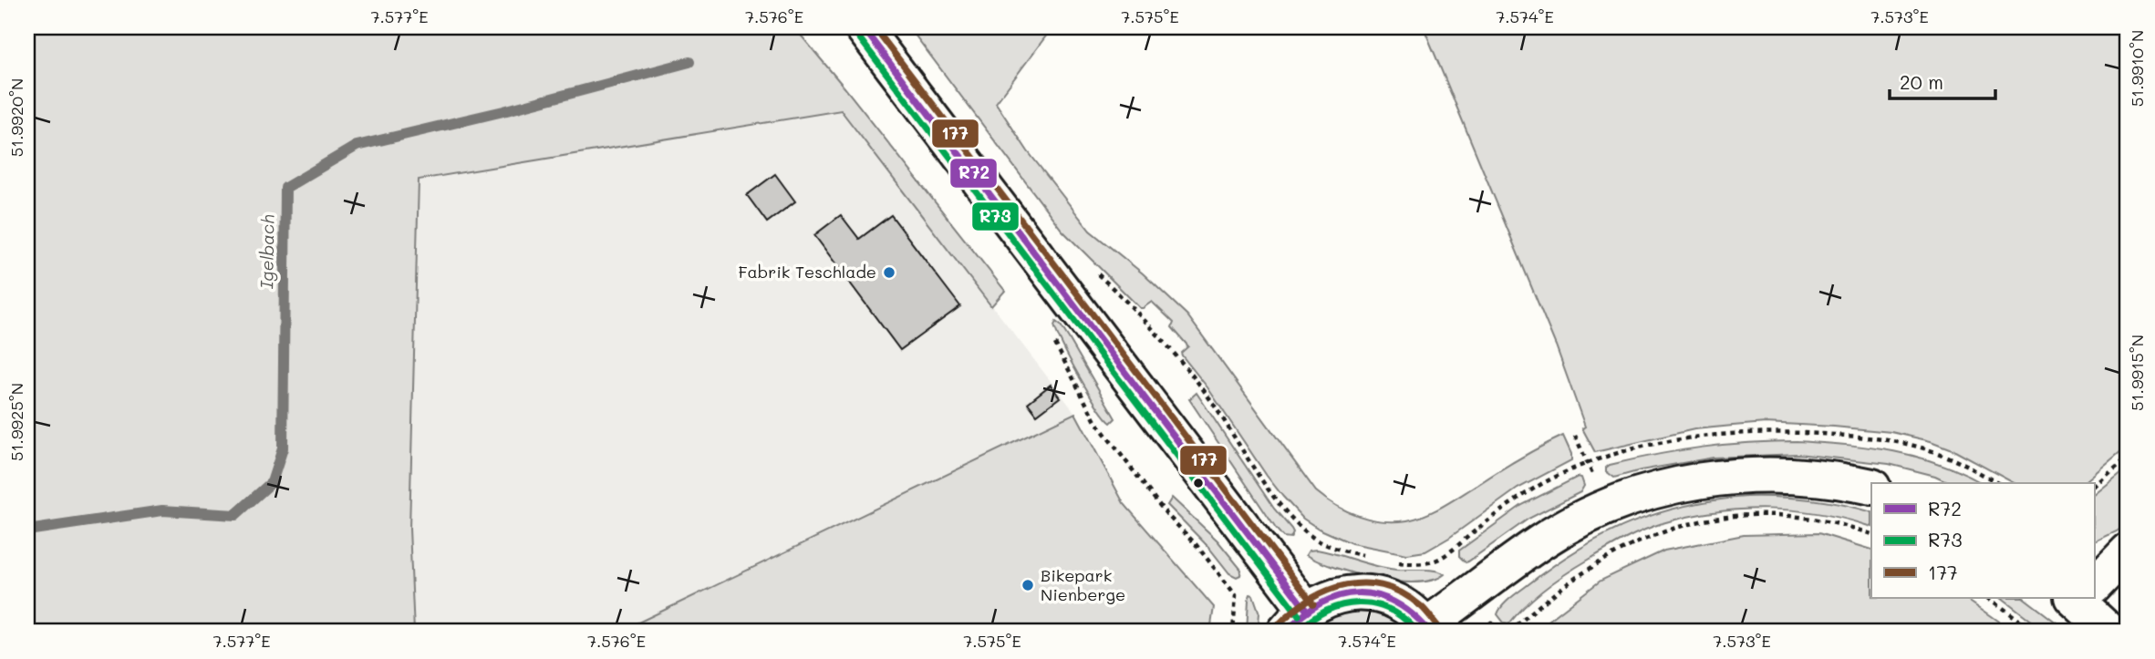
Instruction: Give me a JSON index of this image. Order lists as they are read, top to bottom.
{
  "water": ["Igelbach"],
  "places": ["Fabrik Teschlade", "Bikepark Nienberge"],
  "lines": ["transit line R72", "transit line 177", "transit line R73"],
  "legend": ["R72", "R73", "177"],
  "scale_bar": "20 m",
  "coordinates": [
    "7.577°E",
    "7.576°E",
    "7.575°E",
    "7.574°E",
    "7.573°E",
    "51.9910°N",
    "51.9920°N",
    "51.9915°N",
    "51.9925°N"
  ]
}
